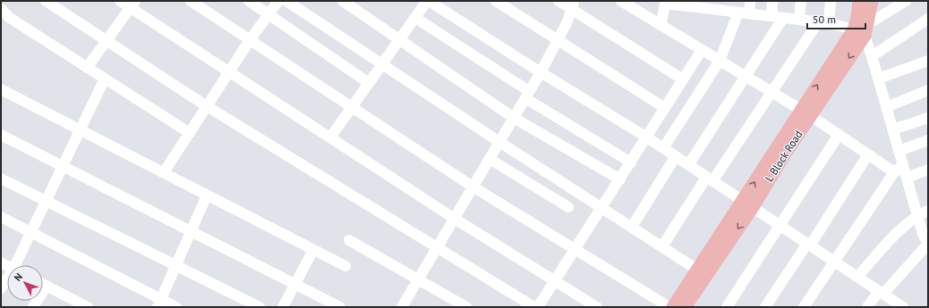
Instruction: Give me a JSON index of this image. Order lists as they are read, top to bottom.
{
  "streets": {
    "main road": ["L Block Road"]
  },
  "scale_bar": "50 m",
  "north": "top left"
}
